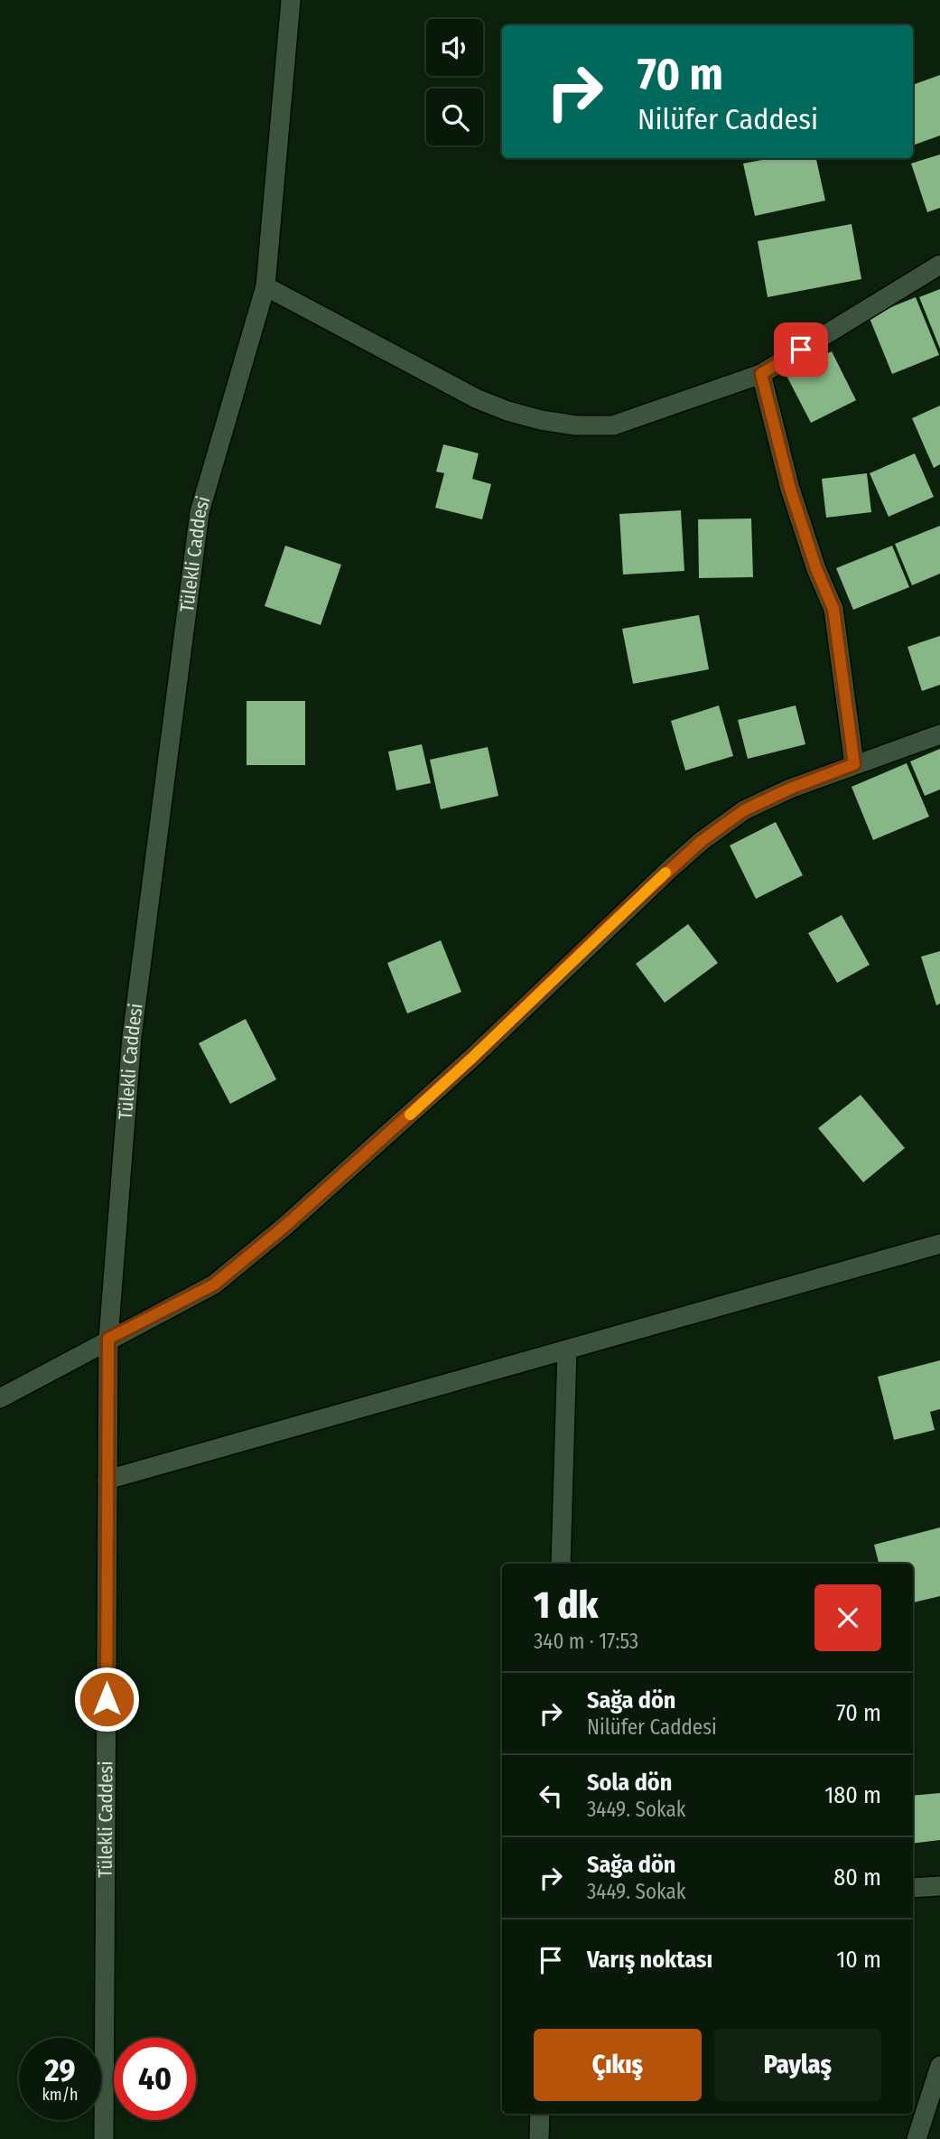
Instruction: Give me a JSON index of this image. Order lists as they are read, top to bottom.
{
  "streets": {
    "street": ["Tülekli Caddesi"]
  },
  "page": {
    "turn": ["70 m", "Nilüfer Caddesi"],
    "heading": ["1 dk", "340 m · 17:53"],
    "list": [
      {
        "name": "Sağa dön",
        "note": "Nilüfer Caddesi",
        "value": "70 m"
      },
      {
        "name": "Sola dön",
        "note": "3449. Sokak",
        "value": "180 m"
      },
      {
        "name": "Sağa dön",
        "note": "3449. Sokak",
        "value": "80 m"
      },
      {
        "name": "Varış noktası",
        "value": "10 m"
      }
    ],
    "buttons": ["Çıkış", "Paylaş"],
    "speed": "29 km/h",
    "limit": "40"
  }
}
